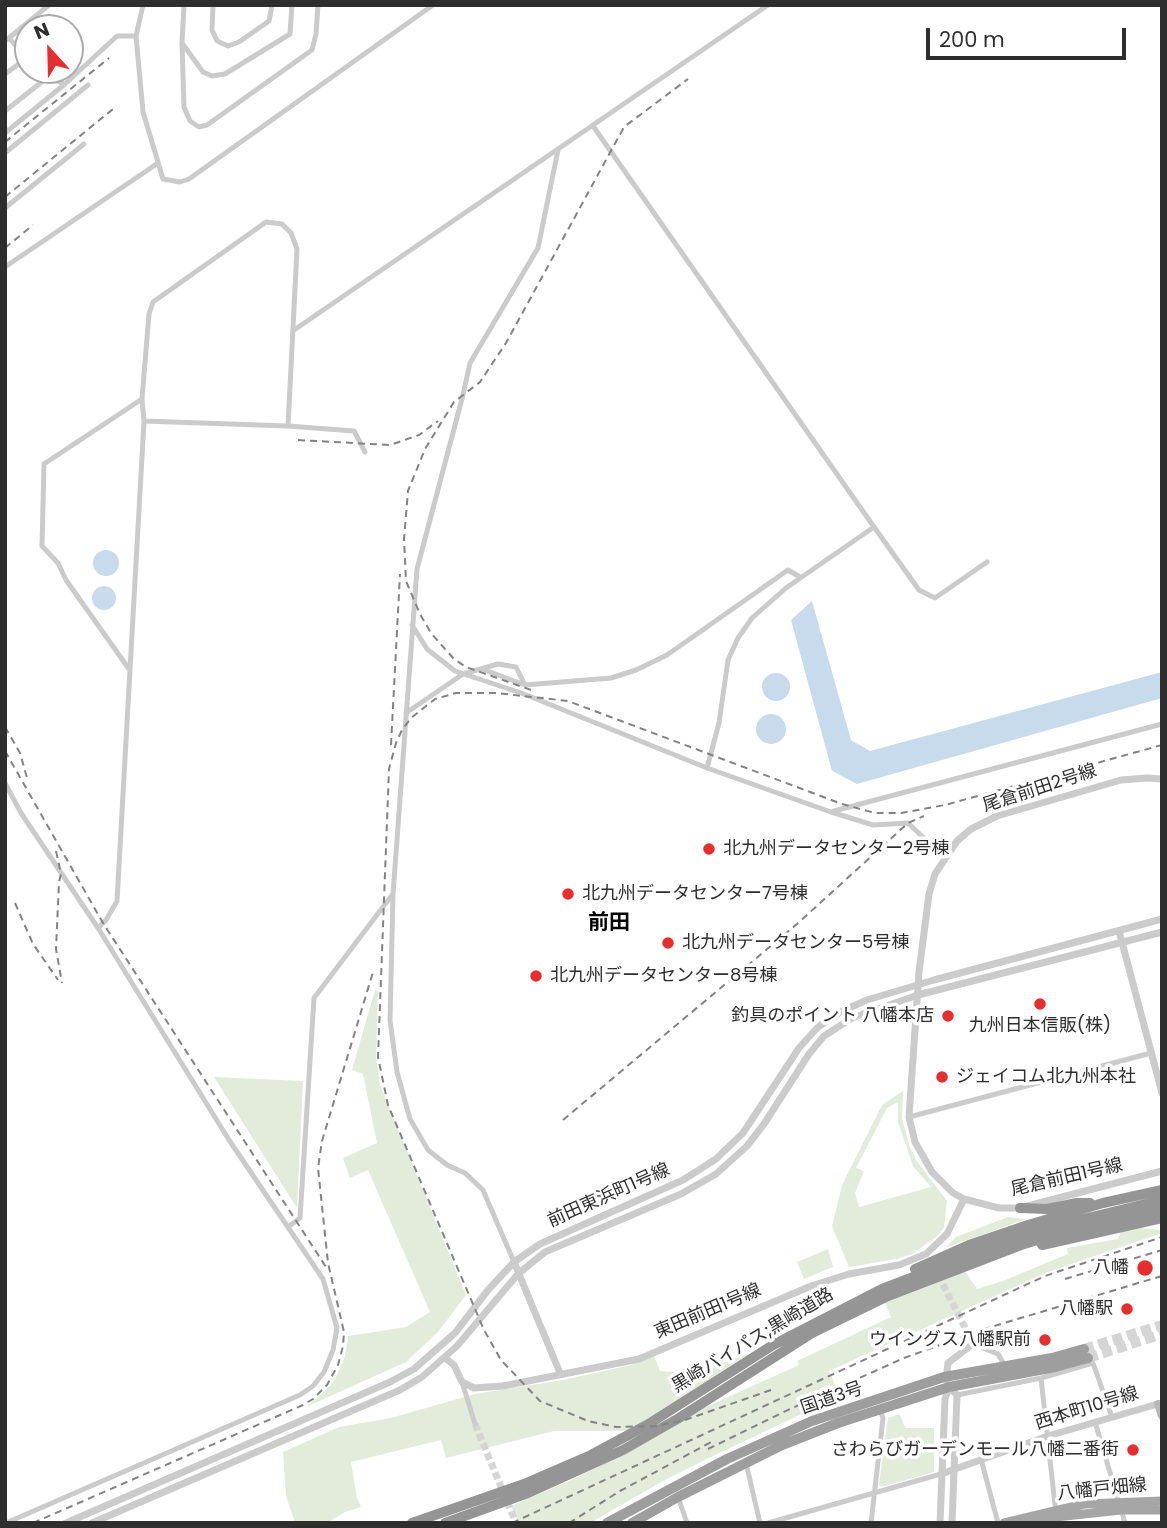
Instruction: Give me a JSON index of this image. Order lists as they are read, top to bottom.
{
  "streets": {
    "highway": ["黒崎バイパス;黒崎道路", "国道3号"],
    "main road": ["八幡戸畑線"],
    "street": [
      "尾倉前田2号線",
      "尾倉前田1号線",
      "前田東浜町1号線",
      "東田前田1号線",
      "西本町10号線"
    ]
  },
  "crossings": [
    ["尾倉前田2号線", "尾倉前田1号線"],
    ["尾倉前田2号線", "前田東浜町1号線"],
    ["尾倉前田1号線", "前田東浜町1号線"],
    ["尾倉前田1号線", "東田前田1号線"]
  ],
  "districts": ["前田"],
  "places": [
    "北九州データセンター2号棟",
    "北九州データセンター7号棟",
    "北九州データセンター5号棟",
    "北九州データセンター8号棟",
    "九州日本信販(株)",
    "釣具のポイント 八幡本店",
    "ジェイコム北九州本社",
    "八幡",
    "八幡駅",
    "ウイングス八幡駅前",
    "さわらびガーデンモール八幡二番街"
  ],
  "scale_bar": "200 m",
  "north": "top"
}
